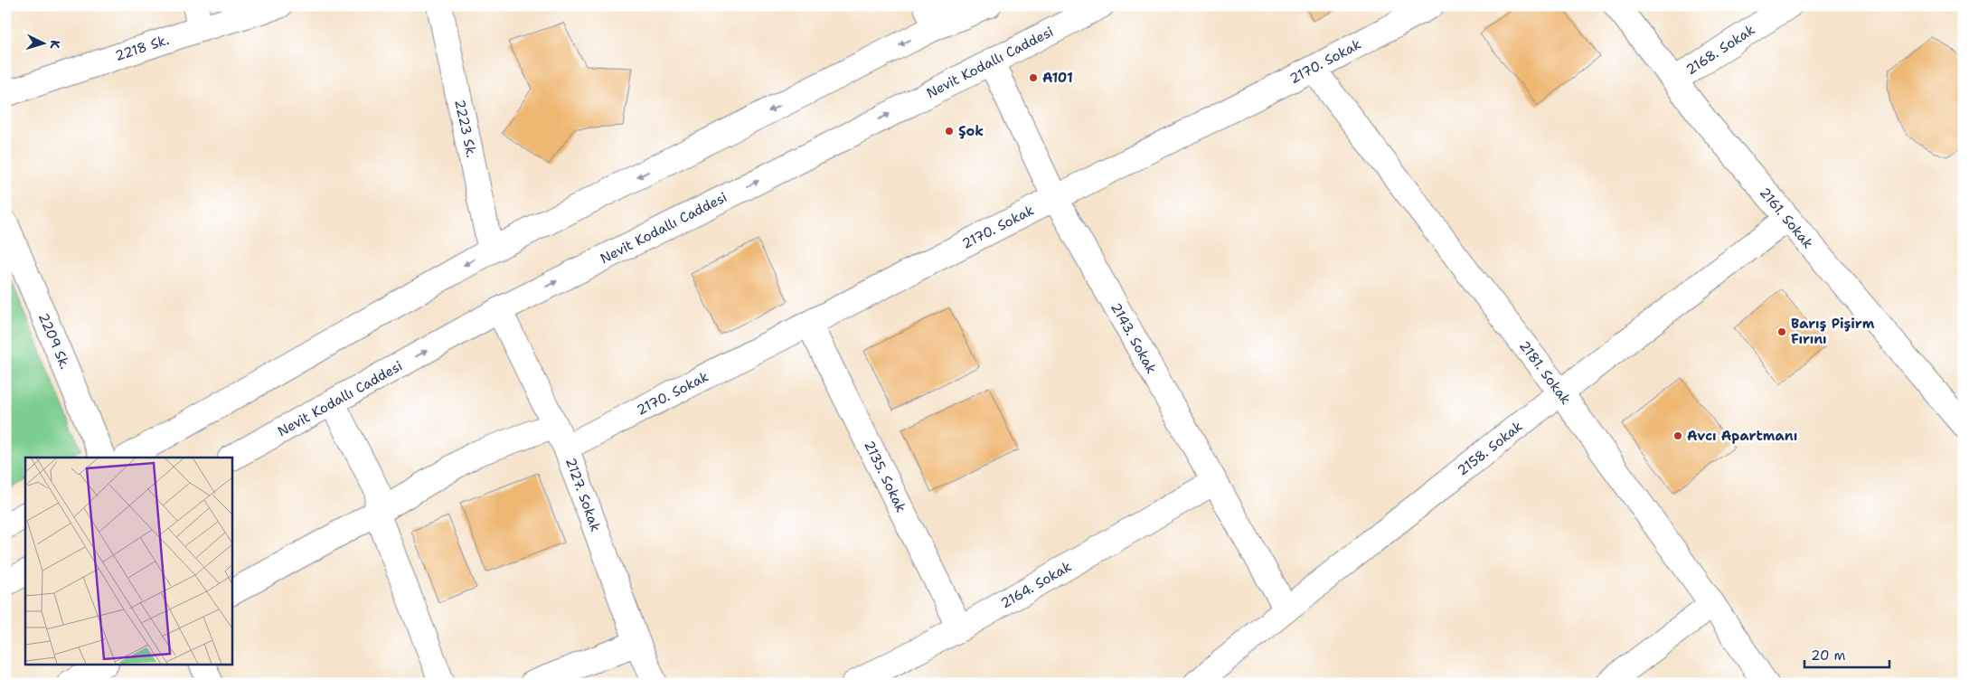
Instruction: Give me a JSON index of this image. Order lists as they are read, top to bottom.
{
  "streets": {
    "street": [
      "2218 Sk.",
      "2168. Sokak",
      "2170. Sokak",
      "Nevit Kodallı Caddesi",
      "2223 Sk.",
      "2161. Sokak",
      "2143. Sokak",
      "2209 Sk.",
      "2181. Sokak",
      "2158. Sokak",
      "2135. Sokak",
      "2127. Sokak",
      "2164. Sokak"
    ]
  },
  "crossings": [
    ["2168. Sokak", "2161. Sokak"],
    ["2170. Sokak", "2143. Sokak"],
    ["2170. Sokak", "2181. Sokak"],
    ["2170. Sokak", "2135. Sokak"],
    ["2170. Sokak", "2127. Sokak"],
    ["Nevit Kodallı Caddesi", "2143. Sokak"],
    ["Nevit Kodallı Caddesi", "2127. Sokak"],
    ["2161. Sokak", "2158. Sokak"],
    ["2143. Sokak", "2158. Sokak"],
    ["2143. Sokak", "2164. Sokak"],
    ["2181. Sokak", "2158. Sokak"],
    ["2135. Sokak", "2164. Sokak"]
  ],
  "places": [
    "A101",
    "Şok",
    "Barış Pişirm Fırını",
    "Avcı Apartmanı"
  ],
  "scale_bar": "20 m",
  "north": "right"
}
